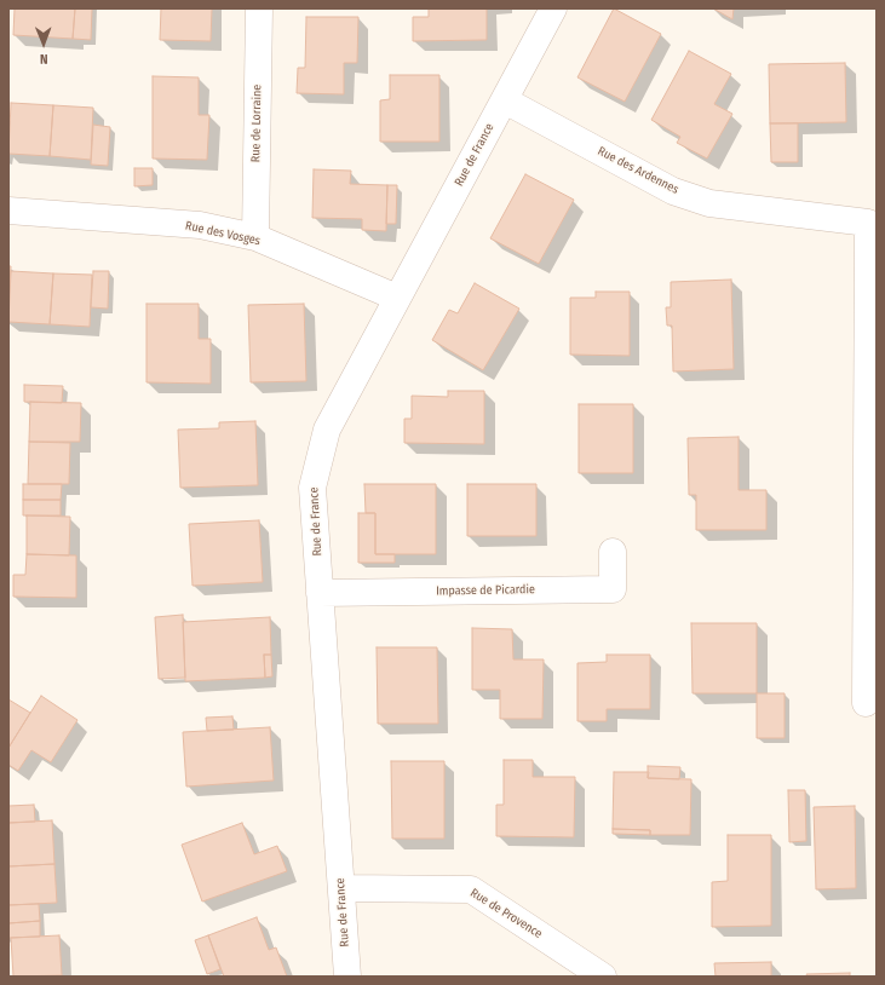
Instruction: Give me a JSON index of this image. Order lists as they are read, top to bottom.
{
  "streets": {
    "street": [
      "Rue de Lorraine",
      "Rue de France",
      "Rue des Ardennes",
      "Rue des Vosges",
      "Impasse de Picardie",
      "Rue de Provence"
    ]
  },
  "crossings": [
    ["Rue de Lorraine", "Rue des Vosges"],
    ["Rue de France", "Rue des Ardennes"],
    ["Rue de France", "Rue des Vosges"],
    ["Rue de France", "Impasse de Picardie"],
    ["Rue de France", "Rue de Provence"]
  ],
  "north": "bottom"
}
